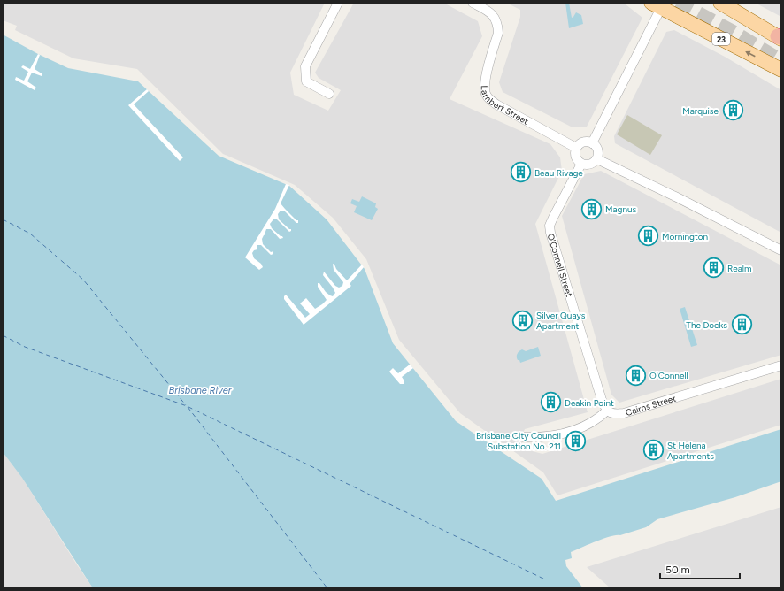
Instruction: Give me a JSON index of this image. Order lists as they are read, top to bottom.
{
  "streets": {
    "main road": ["23"],
    "street": ["Lambert Street", "O'Connell Street", "Cairns Street"]
  },
  "crossings": [
    ["Lambert Street", "O'Connell Street"],
    ["O'Connell Street", "Cairns Street"]
  ],
  "water": ["Brisbane River"],
  "places": {
    "building": [
      "Marquise",
      "Beau Rivage",
      "Magnus",
      "Mornington",
      "Realm",
      "Silver Quays Apartment",
      "The Docks",
      "O'Connell",
      "Deakin Point",
      "Brisbane City Council Substation No. 211",
      "St Helena Apartments"
    ]
  },
  "scale_bar": "50 m"
}
